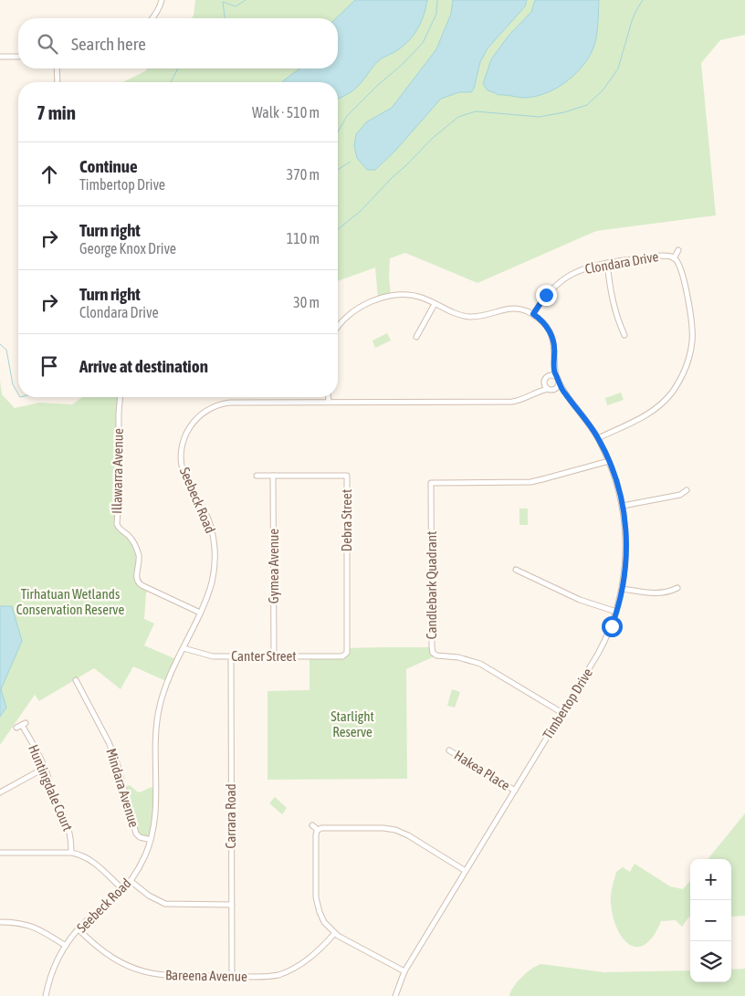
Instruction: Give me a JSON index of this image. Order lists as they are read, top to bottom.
{
  "streets": {
    "street": [
      "Clondara Drive",
      "Illawarra Avenue",
      "Seebeck Road",
      "Debra Street",
      "Gymea Avenue",
      "Candlebark Quadrant",
      "Canter Street",
      "Timbertop Drive",
      "Hakea Place",
      "Huntingdale Court",
      "Mindara Avenue",
      "Carrara Road",
      "Bareena Avenue"
    ]
  },
  "crossings": [
    ["Clondara Drive", "Timbertop Drive"],
    ["Illawarra Avenue", "Seebeck Road"],
    ["Seebeck Road", "Canter Street"],
    ["Seebeck Road", "Timbertop Drive"],
    ["Seebeck Road", "Mindara Avenue"],
    ["Seebeck Road", "Bareena Avenue"],
    ["Debra Street", "Gymea Avenue"],
    ["Debra Street", "Canter Street"],
    ["Gymea Avenue", "Canter Street"],
    ["Candlebark Quadrant", "Timbertop Drive"],
    ["Canter Street", "Carrara Road"],
    ["Timbertop Drive", "Hakea Place"],
    ["Carrara Road", "Bareena Avenue"]
  ],
  "parks": ["Tirhatuan Wetlands Conservation Reserve", "Starlight Reserve"],
  "page": {
    "search": "Search here",
    "heading": ["7 min", "Walk · 510 m"],
    "list": [
      ["Continue", "Timbertop Drive", "370 m"],
      ["Turn right", "George Knox Drive", "110 m"],
      ["Turn right", "Clondara Drive", "30 m"],
      "Arrive at destination"
    ],
    "map_buttons": ["+", "−"]
  }
}
